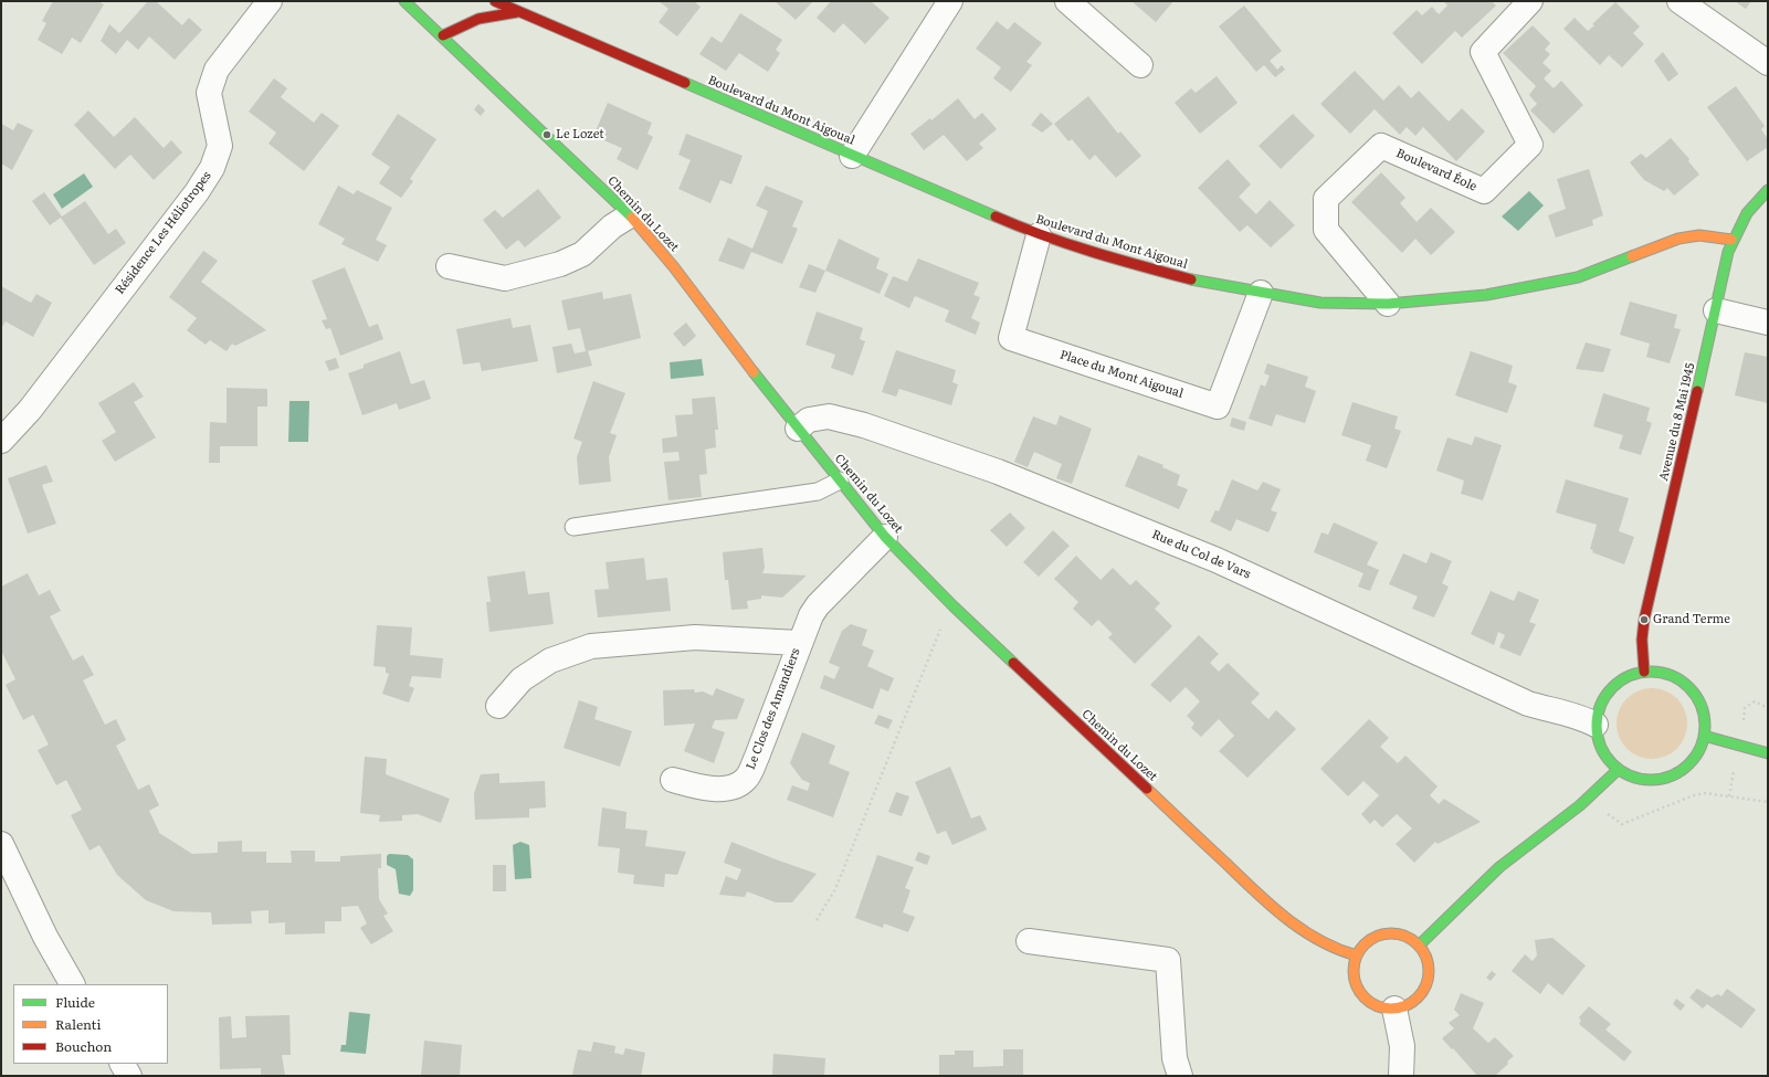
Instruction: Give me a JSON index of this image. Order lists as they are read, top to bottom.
{
  "streets": {
    "street": [
      "Boulevard du Mont Aigoual",
      "Boulevard Éole",
      "Chemin du Lozet",
      "Résidence Les Héliotropes",
      "Place du Mont Aigoual",
      "Avenue du 8 Mai 1945",
      "Rue du Col de Vars",
      "Le Clos des Amandiers"
    ]
  },
  "crossings": [
    ["Boulevard du Mont Aigoual", "Boulevard Éole"],
    ["Boulevard du Mont Aigoual", "Chemin du Lozet"],
    ["Boulevard du Mont Aigoual", "Place du Mont Aigoual"],
    ["Boulevard du Mont Aigoual", "Avenue du 8 Mai 1945"],
    ["Chemin du Lozet", "Rue du Col de Vars"],
    ["Chemin du Lozet", "Le Clos des Amandiers"],
    ["Avenue du 8 Mai 1945", "Rue du Col de Vars"]
  ],
  "places": ["Le Lozet", "Grand Terme"],
  "legend": ["Fluide", "Ralenti", "Bouchon"]
}
